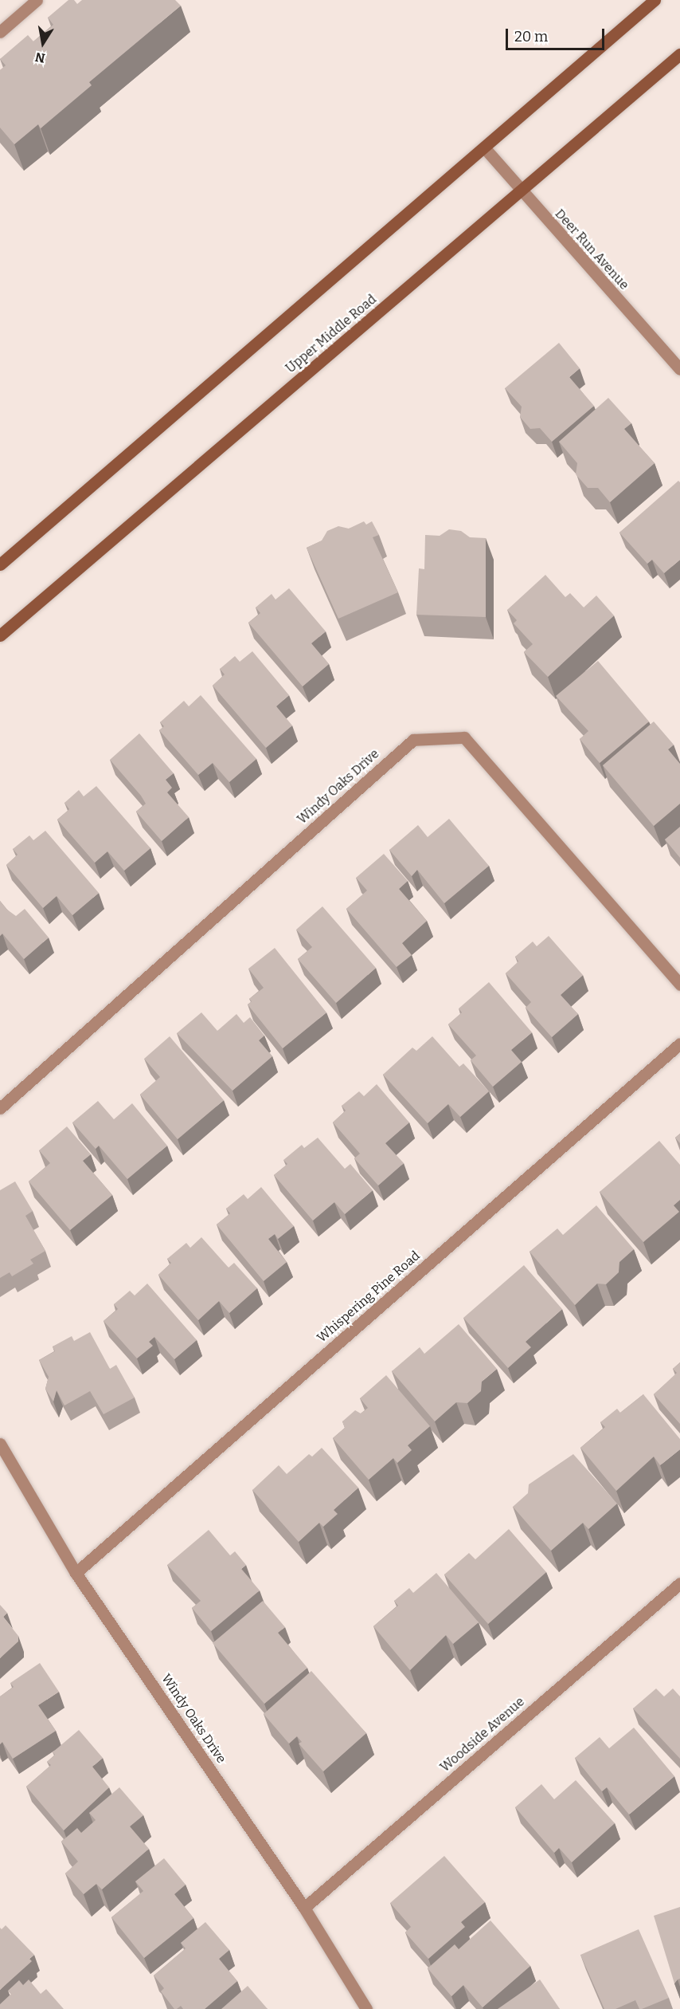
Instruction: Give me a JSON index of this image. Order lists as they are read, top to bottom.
{
  "streets": {
    "main road": ["Upper Middle Road"],
    "street": [
      "Deer Run Avenue",
      "Windy Oaks Drive",
      "Whispering Pine Road",
      "Woodside Avenue"
    ]
  },
  "crossings": [
    ["Deer Run Avenue", "Upper Middle Road"],
    ["Windy Oaks Drive", "Whispering Pine Road"],
    ["Windy Oaks Drive", "Woodside Avenue"]
  ],
  "scale_bar": "20 m",
  "north": "bottom"
}
